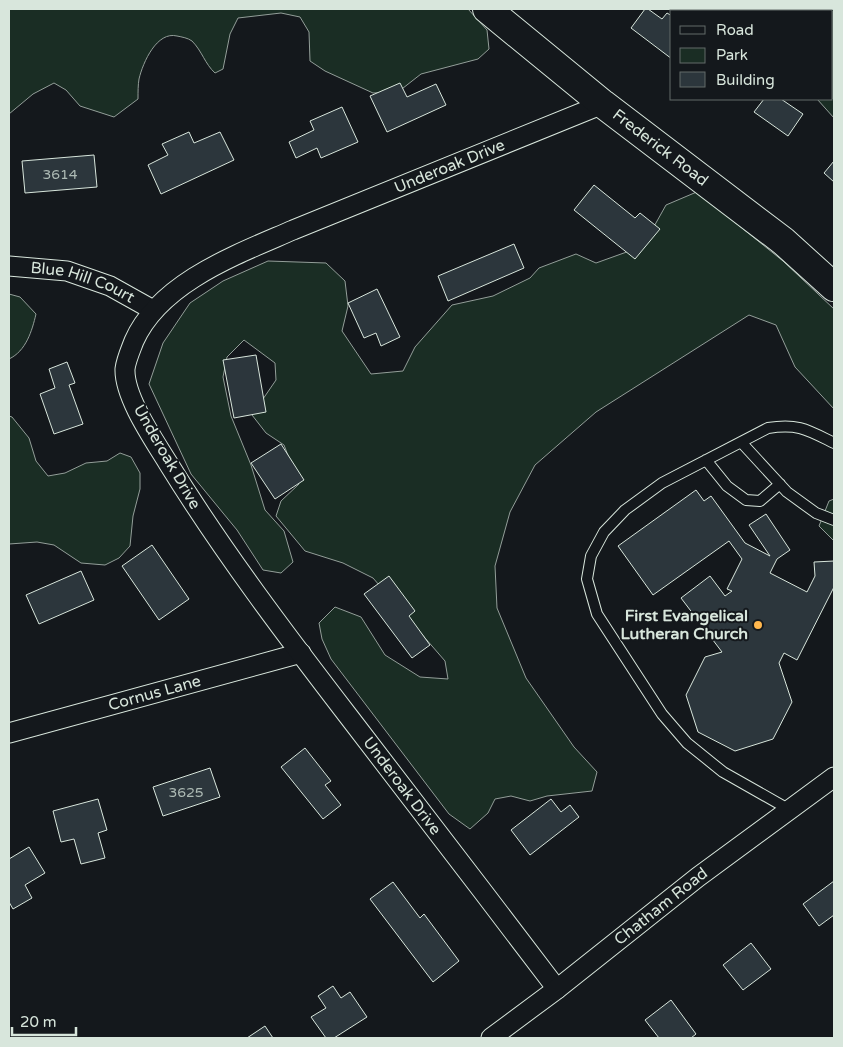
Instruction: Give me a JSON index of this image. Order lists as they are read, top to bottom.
{
  "streets": {
    "main road": ["Frederick Road"],
    "street": [
      "Underoak Drive",
      "Blue Hill Court",
      "Cornus Lane",
      "Chatham Road"
    ]
  },
  "crossings": [
    ["Frederick Road", "Underoak Drive"],
    ["Underoak Drive", "Blue Hill Court"],
    ["Underoak Drive", "Cornus Lane"],
    ["Underoak Drive", "Chatham Road"]
  ],
  "places": ["First Evangelical Lutheran Church"],
  "house_numbers": ["3614", "3625"],
  "legend": ["Road", "Park", "Building"],
  "scale_bar": "20 m"
}
